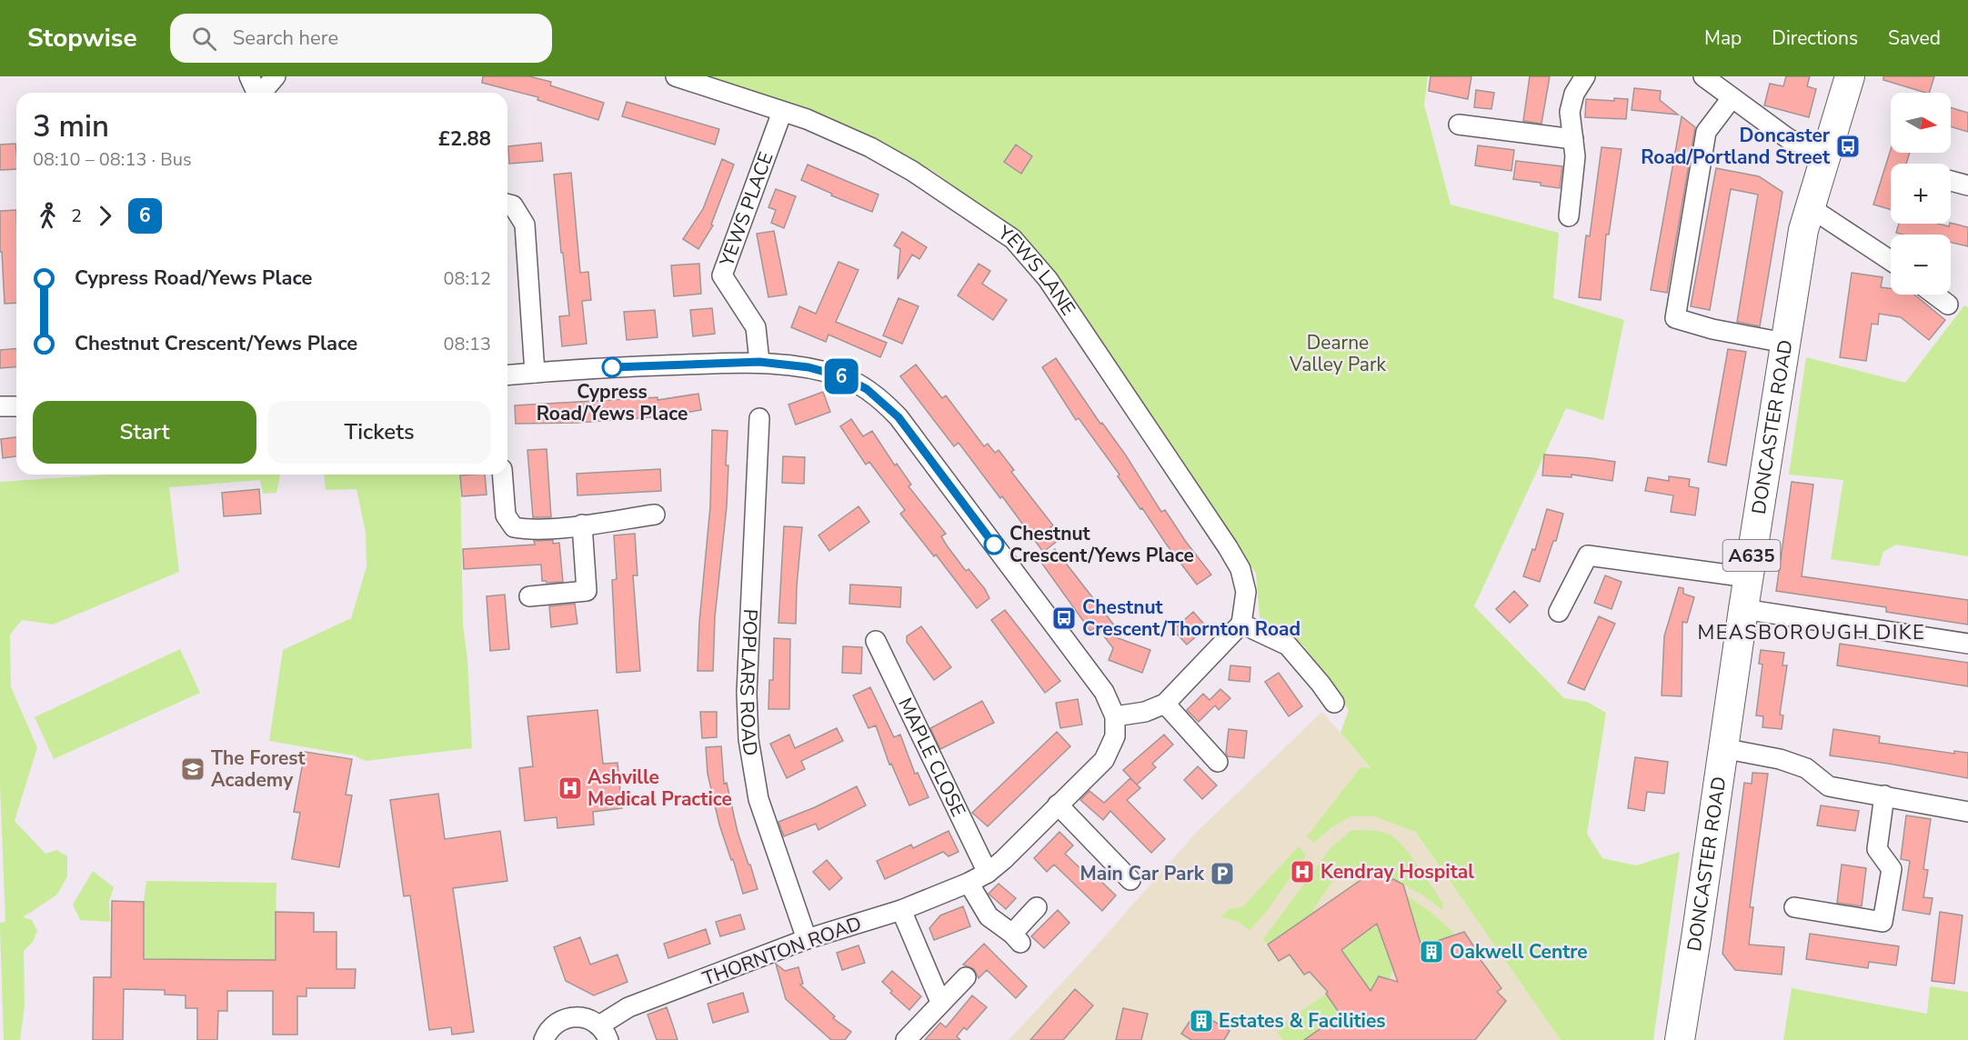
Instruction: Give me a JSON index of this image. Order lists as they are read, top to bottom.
{
  "streets": {
    "highway": ["DONCASTER ROAD", "A635"],
    "street": [
      "YEWS PLACE",
      "YEWS LANE",
      "POPLARS ROAD",
      "MAPLE CLOSE",
      "THORNTON ROAD"
    ]
  },
  "crossings": [
    ["YEWS PLACE", "YEWS LANE"],
    ["POPLARS ROAD", "THORNTON ROAD"],
    ["MAPLE CLOSE", "THORNTON ROAD"]
  ],
  "districts": ["MEASBOROUGH DIKE"],
  "parks": ["Dearne Valley Park"],
  "places": {
    "bus stop": ["Doncaster Road/Portland Street", "Chestnut Crescent/Thornton Road"],
    "other": ["Cypress Road/Yews Place", "Chestnut Crescent/Yews Place"],
    "school or university": ["The Forest Academy"],
    "hospital": ["Ashville Medical Practice", "Kendray Hospital"],
    "parking": ["Main Car Park"],
    "building": ["Oakwell Centre", "Estates & Facilities"]
  },
  "lines": ["bus line 6"],
  "north": "right",
  "page": {
    "header": "Stopwise",
    "search": "Search here",
    "nav": ["Map", "Directions", "Saved"],
    "on_map": "6",
    "map_buttons": ["+", "−"],
    "heading": ["3 min", "08:10 – 08:13 · Bus", "£2.88"],
    "legs": ["2", "6"],
    "list": [
      {
        "name": "Cypress Road/Yews Place",
        "value": "08:12"
      },
      {
        "name": "Chestnut Crescent/Yews Place",
        "value": "08:13"
      }
    ],
    "buttons": ["Start", "Tickets"]
  }
}
